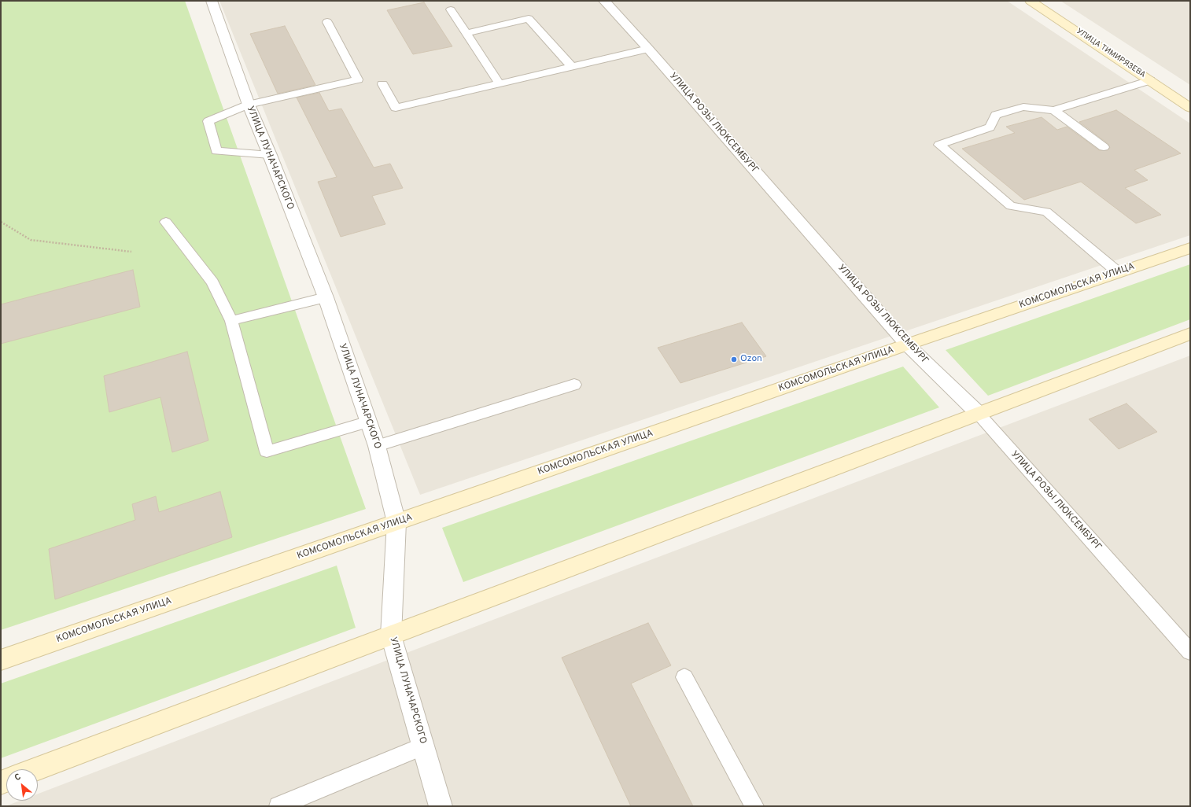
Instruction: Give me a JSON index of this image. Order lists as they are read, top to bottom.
{
  "streets": {
    "street": [
      "УЛИЦА ТИМИРЯЗЕВА",
      "УЛИЦА РОЗЫ ЛЮКСЕМБУРГ",
      "УЛИЦА ЛУНАЧАРСКОГО",
      "КОМСОМОЛЬСКАЯ УЛИЦА"
    ]
  },
  "crossings": [
    ["УЛИЦА РОЗЫ ЛЮКСЕМБУРГ", "КОМСОМОЛЬСКАЯ УЛИЦА"],
    ["УЛИЦА ЛУНАЧАРСКОГО", "КОМСОМОЛЬСКАЯ УЛИЦА"]
  ],
  "places": ["Ozon"],
  "north": "top left"
}
